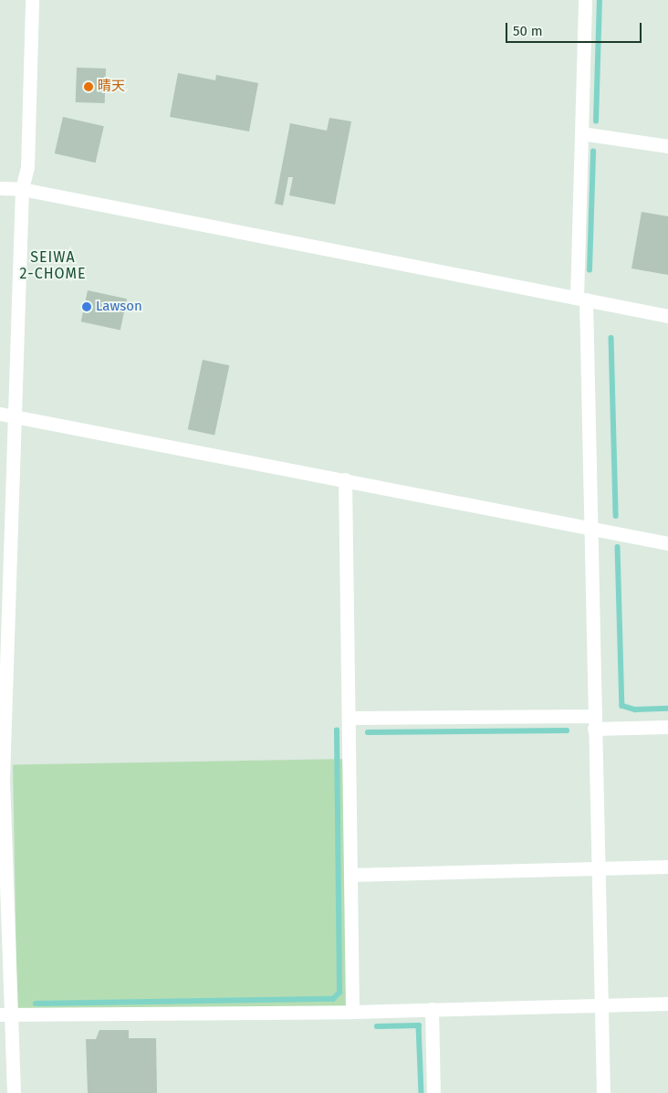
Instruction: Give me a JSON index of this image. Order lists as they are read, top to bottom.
{
  "districts": ["SEIWA 2-CHOME"],
  "places": ["晴天", "Lawson"],
  "scale_bar": "50 m"
}
